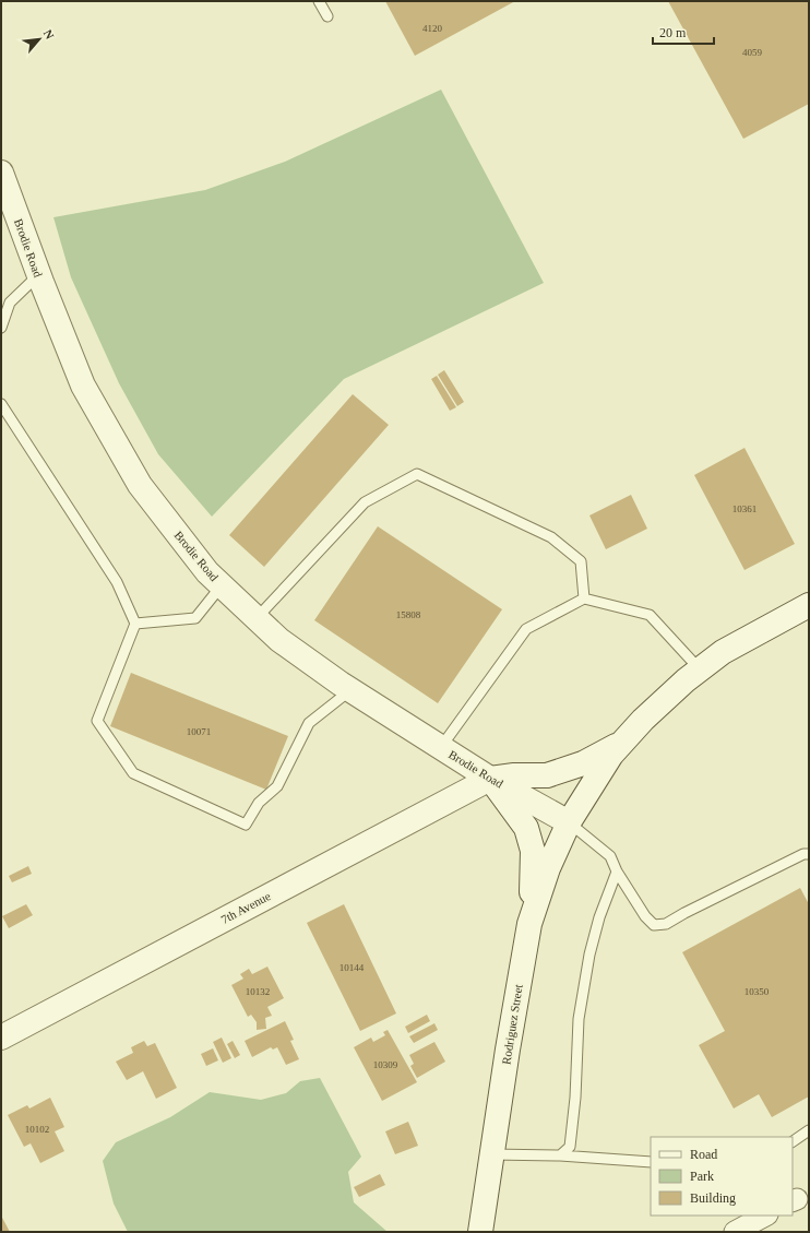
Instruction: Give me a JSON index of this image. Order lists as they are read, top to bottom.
{
  "streets": {
    "street": ["Brodie Road", "7th Avenue", "Rodriguez Street"]
  },
  "crossings": [
    ["Brodie Road", "7th Avenue"],
    ["Brodie Road", "Rodriguez Street"]
  ],
  "house_numbers": [
    "4120",
    "4059",
    "10361",
    "15808",
    "10071",
    "10144",
    "10132",
    "10350",
    "10309",
    "10102"
  ],
  "legend": ["Road", "Park", "Building"],
  "scale_bar": "20 m",
  "north": "top right"
}
